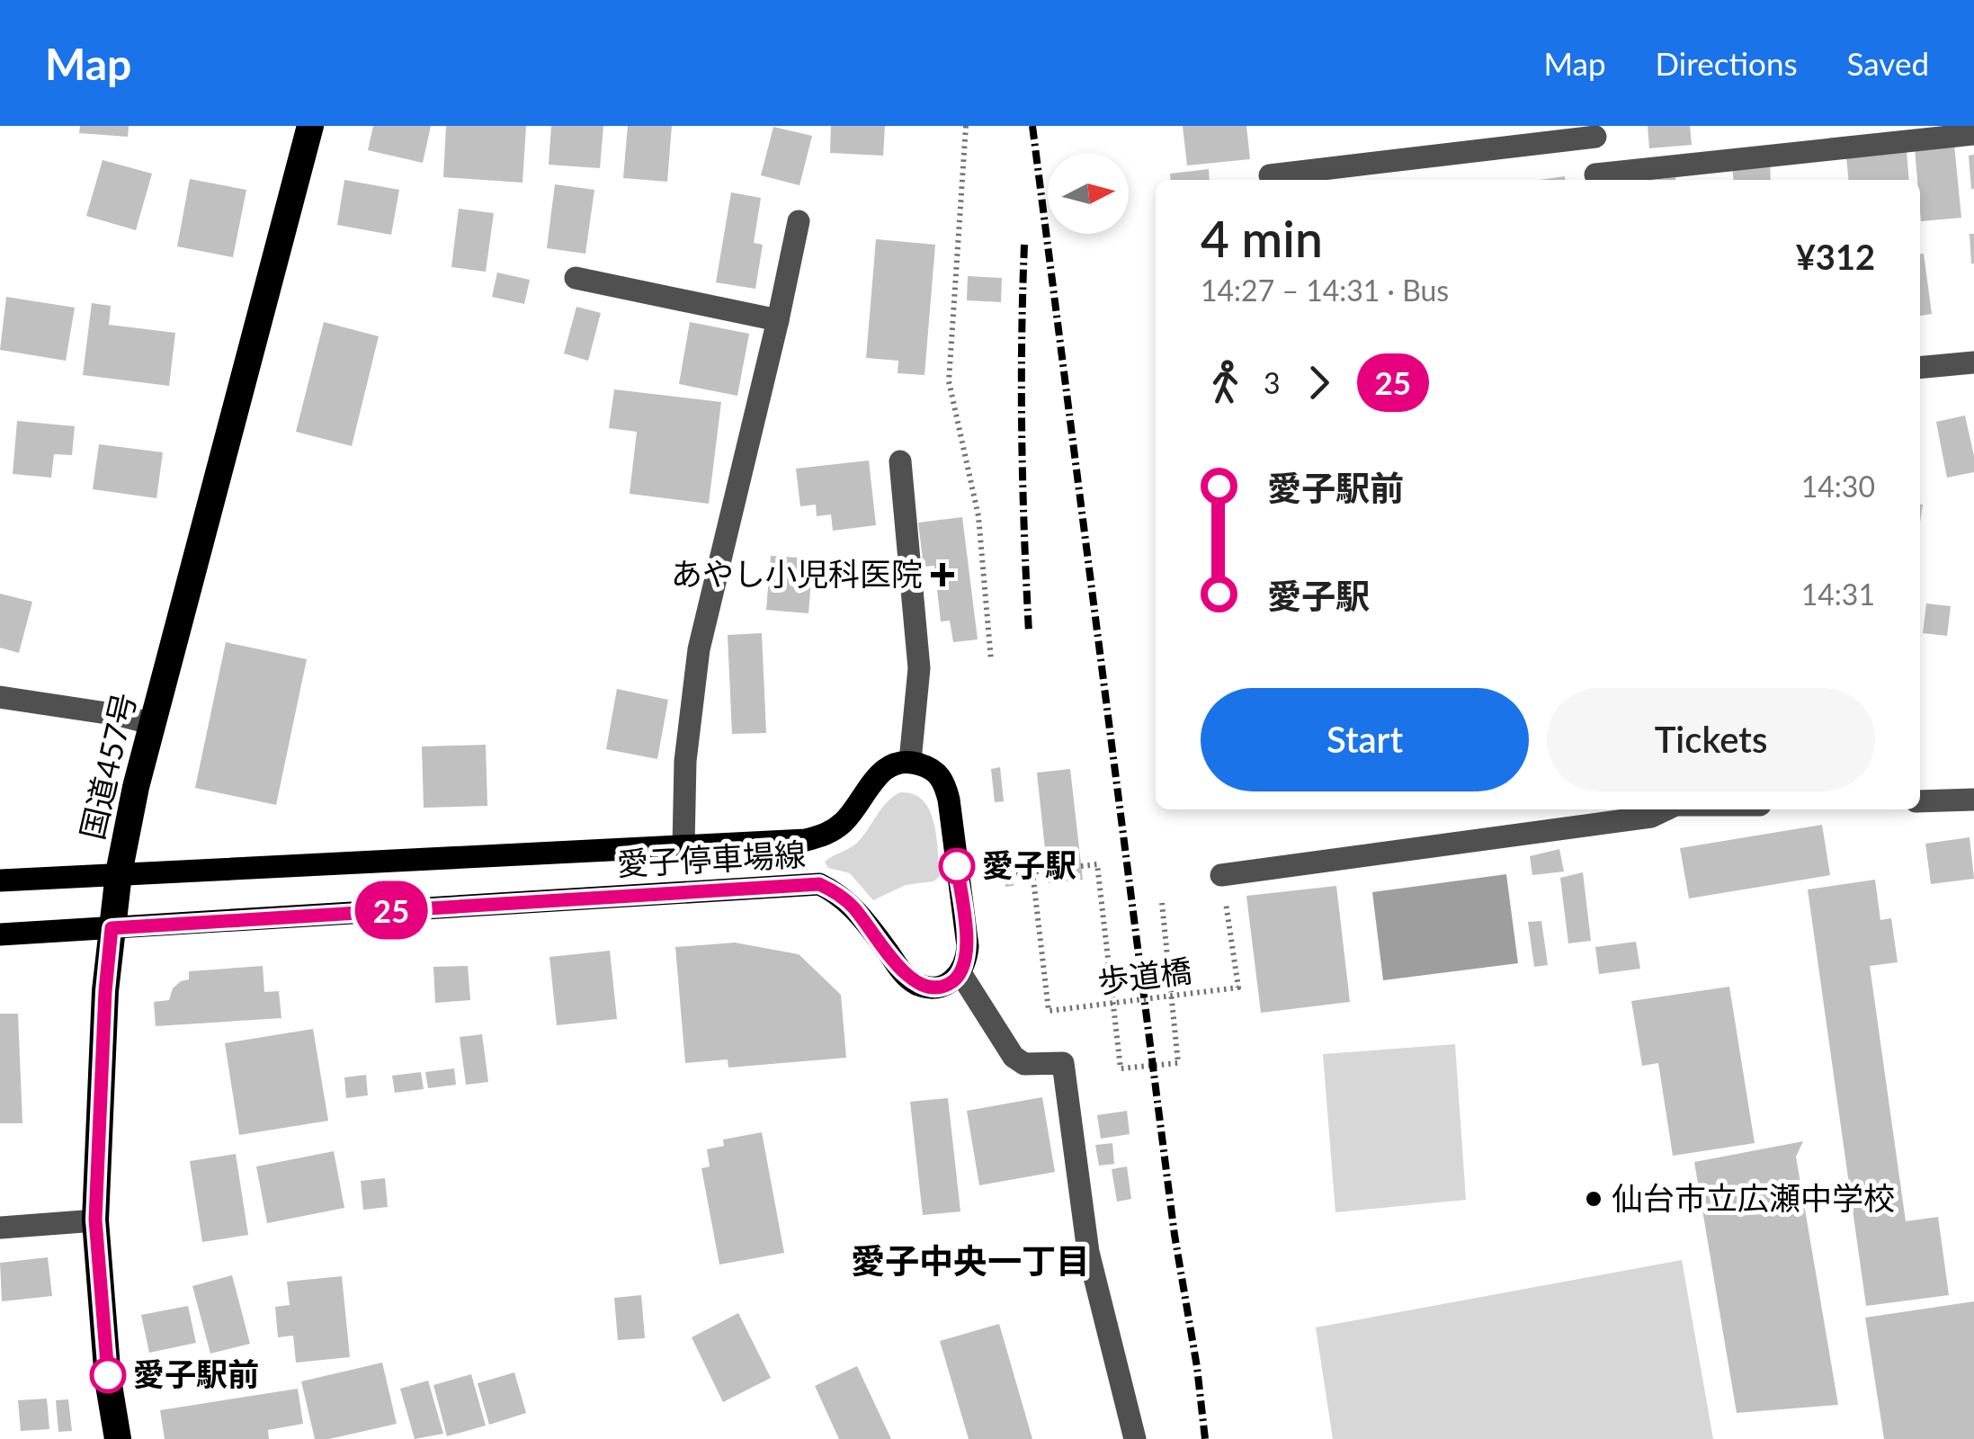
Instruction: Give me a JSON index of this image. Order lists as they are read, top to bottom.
{
  "streets": {
    "highway": ["国道457号"],
    "main road": ["愛子停車場線"],
    "path": ["歩道橋"]
  },
  "crossings": [
    ["国道457号", "愛子停車場線"]
  ],
  "districts": ["愛子中央一丁目"],
  "places": {
    "health": ["あやし小児科医院"],
    "other": ["愛子駅", "仙台市立広瀬中学校", "愛子駅前"]
  },
  "lines": ["bus line 25"],
  "north": "right",
  "page": {
    "header": "Map",
    "nav": ["Map", "Directions", "Saved"],
    "on_map": "25",
    "heading": ["4 min", "14:27 – 14:31 · Bus", "¥312"],
    "legs": ["3", "25"],
    "list": [
      {
        "name": "愛子駅前",
        "value": "14:30"
      },
      {
        "name": "愛子駅",
        "value": "14:31"
      }
    ],
    "buttons": ["Start", "Tickets"]
  }
}
